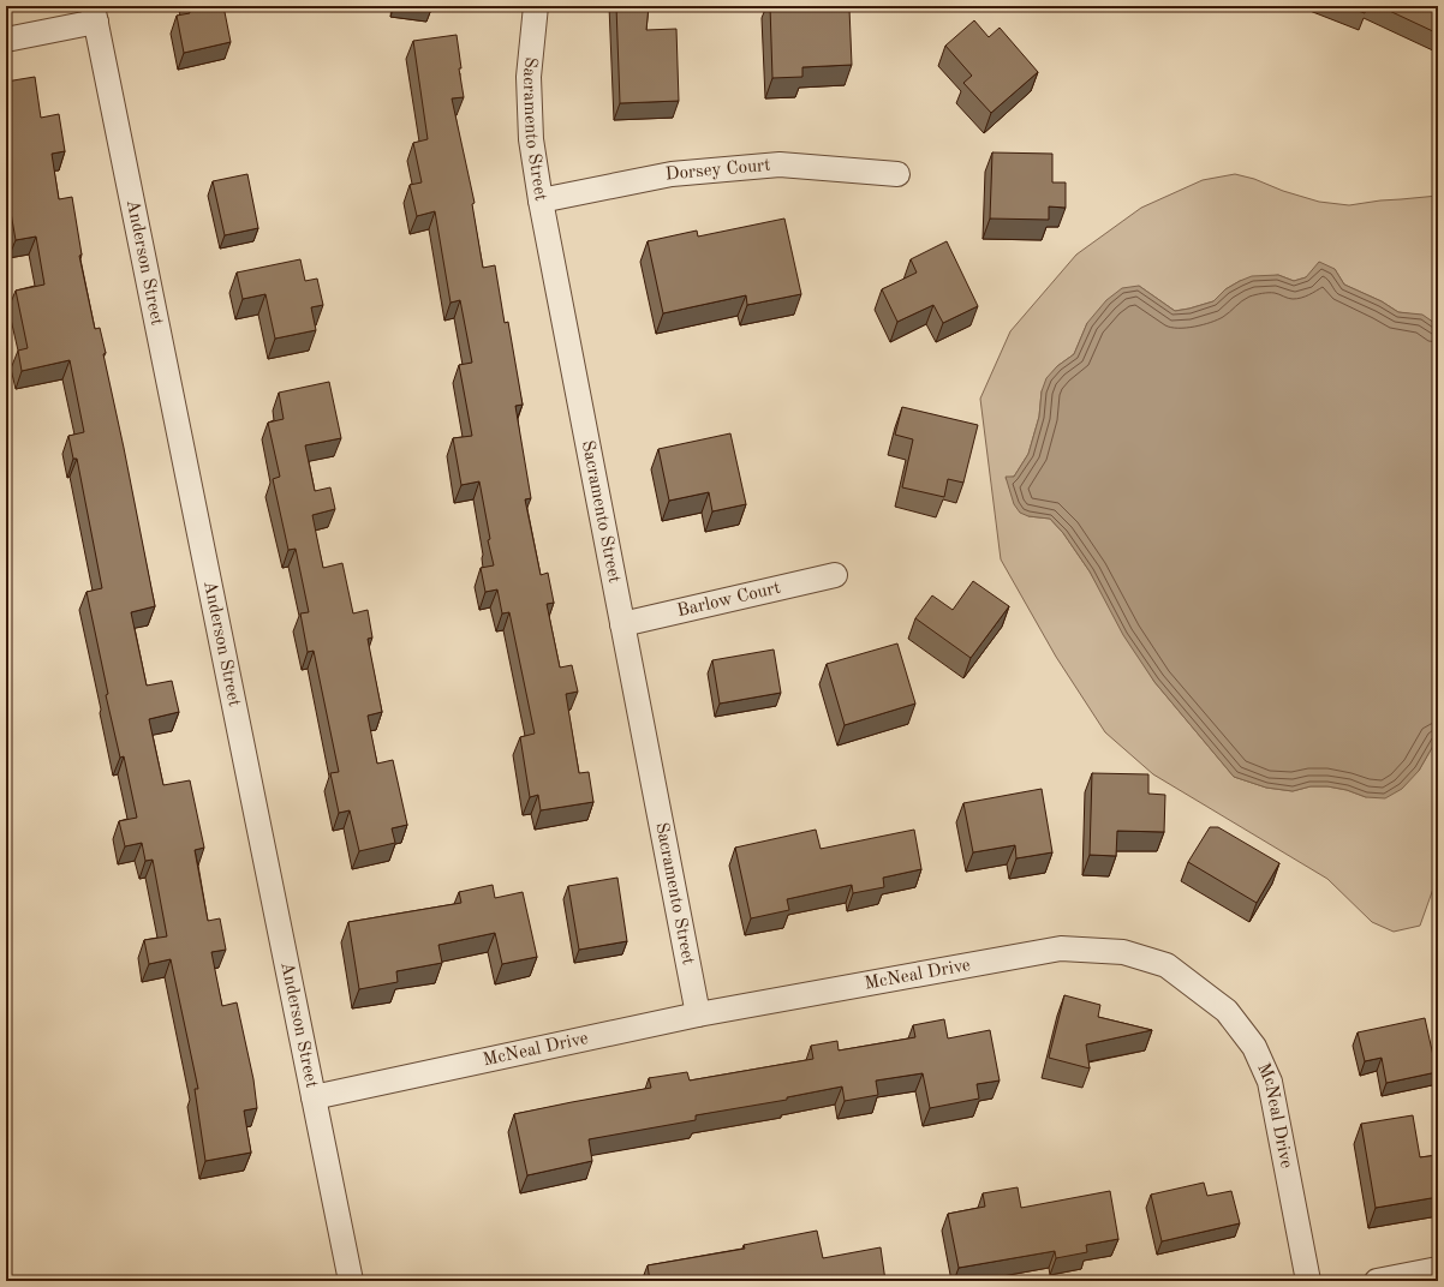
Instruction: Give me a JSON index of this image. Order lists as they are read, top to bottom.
{
  "streets": {
    "street": [
      "Sacramento Street",
      "Dorsey Court",
      "Anderson Street",
      "Barlow Court",
      "McNeal Drive"
    ]
  },
  "crossings": [
    ["Sacramento Street", "Dorsey Court"],
    ["Sacramento Street", "Barlow Court"],
    ["Sacramento Street", "McNeal Drive"],
    ["Anderson Street", "McNeal Drive"]
  ]
}
